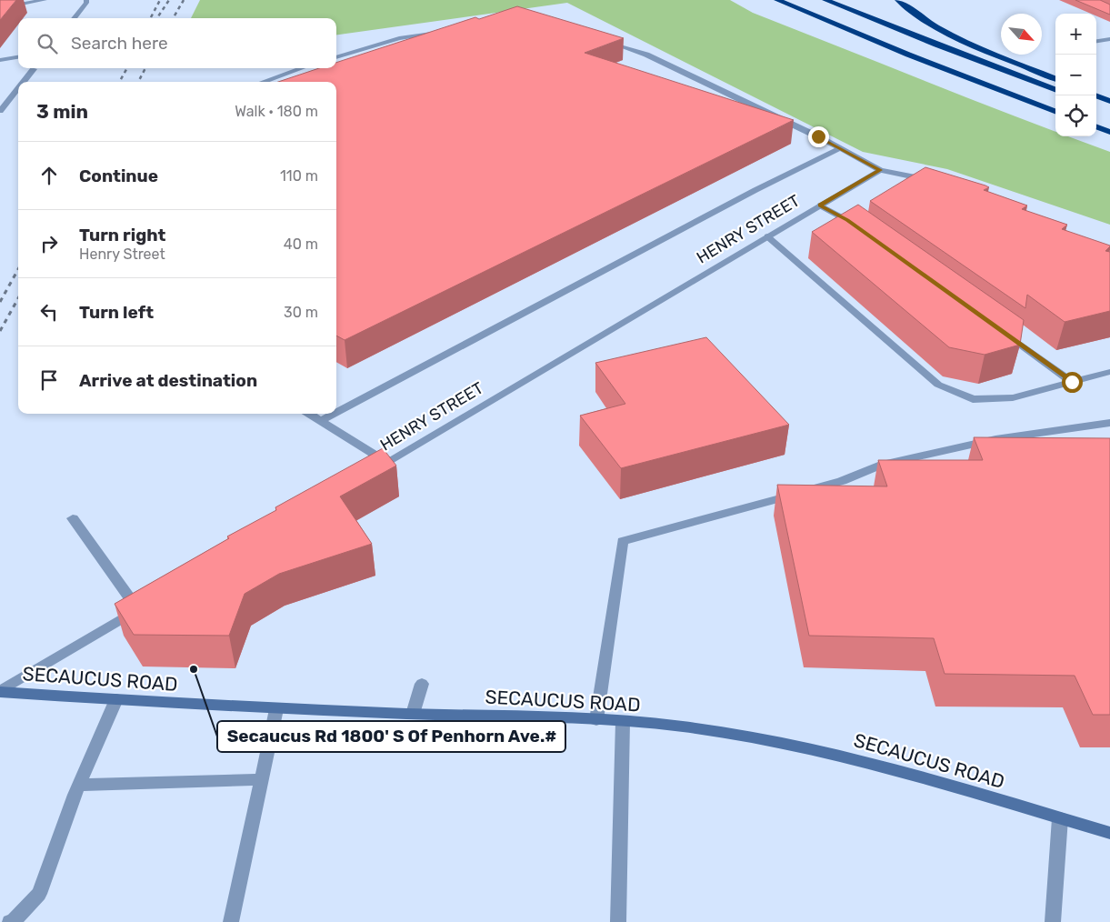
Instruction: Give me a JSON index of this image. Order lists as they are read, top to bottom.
{
  "streets": {
    "main road": ["SECAUCUS ROAD"],
    "street": ["HENRY STREET"]
  },
  "places": ["Secaucus Rd 1800' S Of Penhorn Ave.#"],
  "north": "bottom right",
  "page": {
    "map_buttons": ["+", "−"],
    "search": "Search here",
    "heading": ["3 min", "Walk · 180 m"],
    "list": [
      ["Continue", "110 m"],
      ["Turn right", "Henry Street", "40 m"],
      ["Turn left", "30 m"],
      "Arrive at destination"
    ]
  }
}
